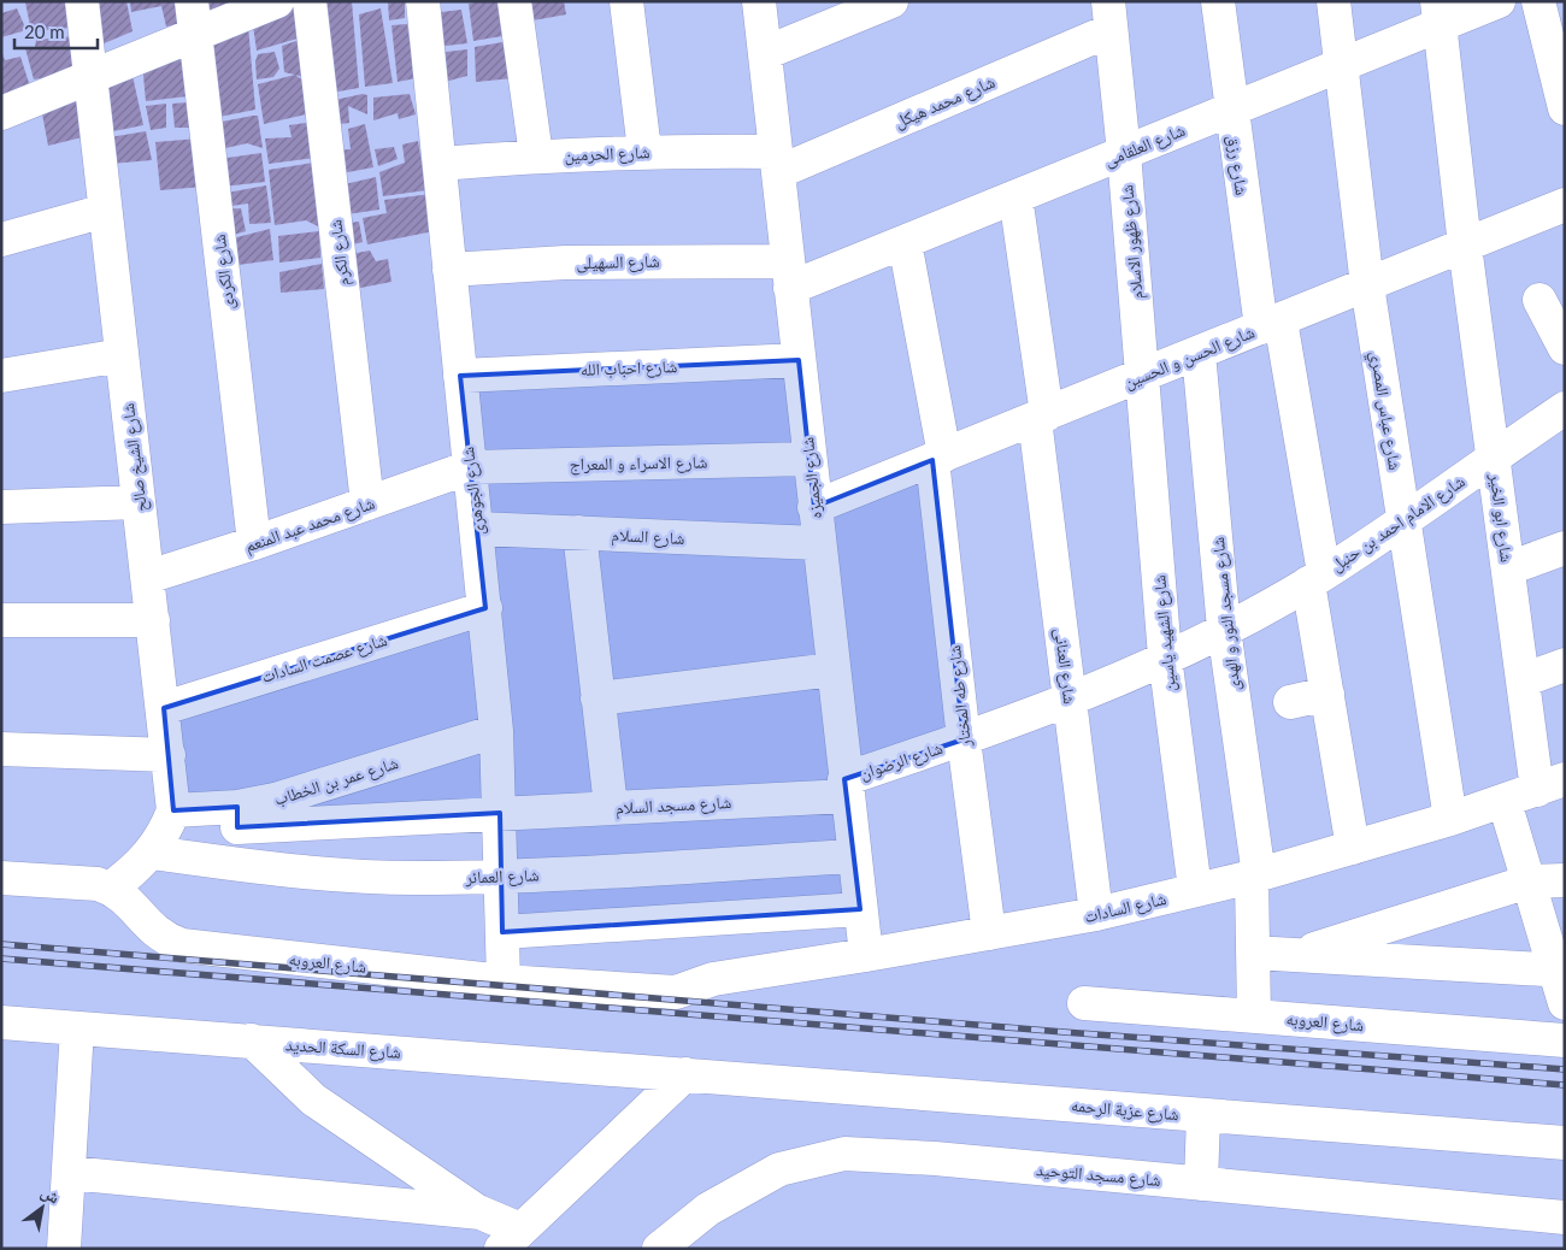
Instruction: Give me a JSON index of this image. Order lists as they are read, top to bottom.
{
  "streets": {
    "street": [
      "شارع محمد هيكل",
      "شارع العلقامى",
      "شارع الحرمين",
      "شارع رزق",
      "شارع ظهور الاسلام",
      "شارع الكرم",
      "شارع السهيلى",
      "شارع الكردى",
      "شارع الحسن و الحسين",
      "شارع احباب الله",
      "شارع عباس المصري",
      "شارع الشيخ صالح",
      "شارع الاسراء و المعراج",
      "شارع الجميزه",
      "شارع الجوهرى",
      "شارع ابو الخير",
      "شارع الامام احمد بن حنبل",
      "شارع محمد عبد المنعم",
      "شارع السلام",
      "شارع مسجد النور و الهدى",
      "شارع الشهيد ياسين",
      "شارع عصمت السادات",
      "شارع العنانى",
      "شارع طه المختار",
      "شارع الرضوان",
      "شارع عمر بن الخطاب",
      "شارع مسجد السلام",
      "شارع العمائر",
      "شارع السادات",
      "شارع العروبه",
      "شارع السكة الحديد",
      "شارع عزبة الرحمه",
      "شارع مسجد التوحيد"
    ]
  },
  "crossings": [
    ["شارع محمد هيكل", "شارع الحرمين"],
    ["شارع محمد هيكل", "شارع ظهور الاسلام"],
    ["شارع محمد هيكل", "شارع الجميزه"],
    ["شارع العلقامى", "شارع رزق"],
    ["شارع العلقامى", "شارع ظهور الاسلام"],
    ["شارع العلقامى", "شارع السهيلى"],
    ["شارع العلقامى", "شارع عباس المصري"],
    ["شارع العلقامى", "شارع الجميزه"],
    ["شارع العلقامى", "شارع ابو الخير"],
    ["شارع العلقامى", "شارع العنانى"],
    ["شارع العلقامى", "شارع طه المختار"],
    ["شارع الحرمين", "شارع الجميزه"],
    ["شارع الحرمين", "شارع الجوهرى"],
    ["شارع رزق", "شارع الحسن و الحسين"],
    ["شارع رزق", "شارع الامام احمد بن حنبل"],
    ["شارع رزق", "شارع السادات"],
    ["شارع ظهور الاسلام", "شارع الحسن و الحسين"],
    ["شارع ظهور الاسلام", "شارع الشهيد ياسين"],
    ["شارع الكرم", "شارع محمد عبد المنعم"],
    ["شارع السهيلى", "شارع الجميزه"],
    ["شارع السهيلى", "شارع الجوهرى"],
    ["شارع الكردى", "شارع محمد عبد المنعم"],
    ["شارع الحسن و الحسين", "شارع عباس المصري"],
    ["شارع الحسن و الحسين", "شارع الجميزه"],
    ["شارع الحسن و الحسين", "شارع ابو الخير"],
    ["شارع الحسن و الحسين", "شارع مسجد النور و الهدى"],
    ["شارع الحسن و الحسين", "شارع الشهيد ياسين"],
    ["شارع الحسن و الحسين", "شارع العنانى"],
    ["شارع الحسن و الحسين", "شارع طه المختار"],
    ["شارع احباب الله", "شارع الجميزه"],
    ["شارع احباب الله", "شارع الجوهرى"],
    ["شارع عباس المصري", "شارع الامام احمد بن حنبل"],
    ["شارع عباس المصري", "شارع السادات"],
    ["شارع الشيخ صالح", "شارع محمد عبد المنعم"],
    ["شارع الشيخ صالح", "شارع عصمت السادات"],
    ["شارع الشيخ صالح", "شارع عمر بن الخطاب"],
    ["شارع الشيخ صالح", "شارع العمائر"],
    ["شارع الشيخ صالح", "شارع العروبه"],
    ["شارع الاسراء و المعراج", "شارع الجميزه"],
    ["شارع الاسراء و المعراج", "شارع الجوهرى"],
    ["شارع الاسراء و المعراج", "شارع محمد عبد المنعم"],
    ["شارع الجميزه", "شارع السلام"],
    ["شارع الجميزه", "شارع الرضوان"],
    ["شارع الجميزه", "شارع مسجد السلام"],
    ["شارع الجميزه", "شارع العمائر"],
    ["شارع الجميزه", "شارع السادات"],
    ["شارع الجوهرى", "شارع محمد عبد المنعم"],
    ["شارع الجوهرى", "شارع السلام"],
    ["شارع الجوهرى", "شارع عصمت السادات"],
    ["شارع الجوهرى", "شارع عمر بن الخطاب"],
    ["شارع الجوهرى", "شارع مسجد السلام"],
    ["شارع الجوهرى", "شارع العمائر"],
    ["شارع الجوهرى", "شارع العروبه"],
    ["شارع ابو الخير", "شارع الامام احمد بن حنبل"],
    ["شارع ابو الخير", "شارع السادات"],
    ["شارع الامام احمد بن حنبل", "شارع مسجد النور و الهدى"],
    ["شارع الامام احمد بن حنبل", "شارع الرضوان"],
    ["شارع مسجد النور و الهدى", "شارع الرضوان"],
    ["شارع مسجد النور و الهدى", "شارع السادات"],
    ["شارع مسجد النور و الهدى", "شارع العروبه"],
    ["شارع الشهيد ياسين", "شارع الرضوان"],
    ["شارع الشهيد ياسين", "شارع السادات"],
    ["شارع العنانى", "شارع الرضوان"],
    ["شارع العنانى", "شارع السادات"],
    ["شارع طه المختار", "شارع الرضوان"],
    ["شارع طه المختار", "شارع السادات"],
    ["شارع الرضوان", "شارع مسجد السلام"],
    ["شارع عمر بن الخطاب", "شارع مسجد السلام"],
    ["شارع السادات", "شارع العروبه"],
    ["شارع السكة الحديد", "شارع عزبة الرحمه"]
  ],
  "scale_bar": "20 m",
  "north": "top right"
}
